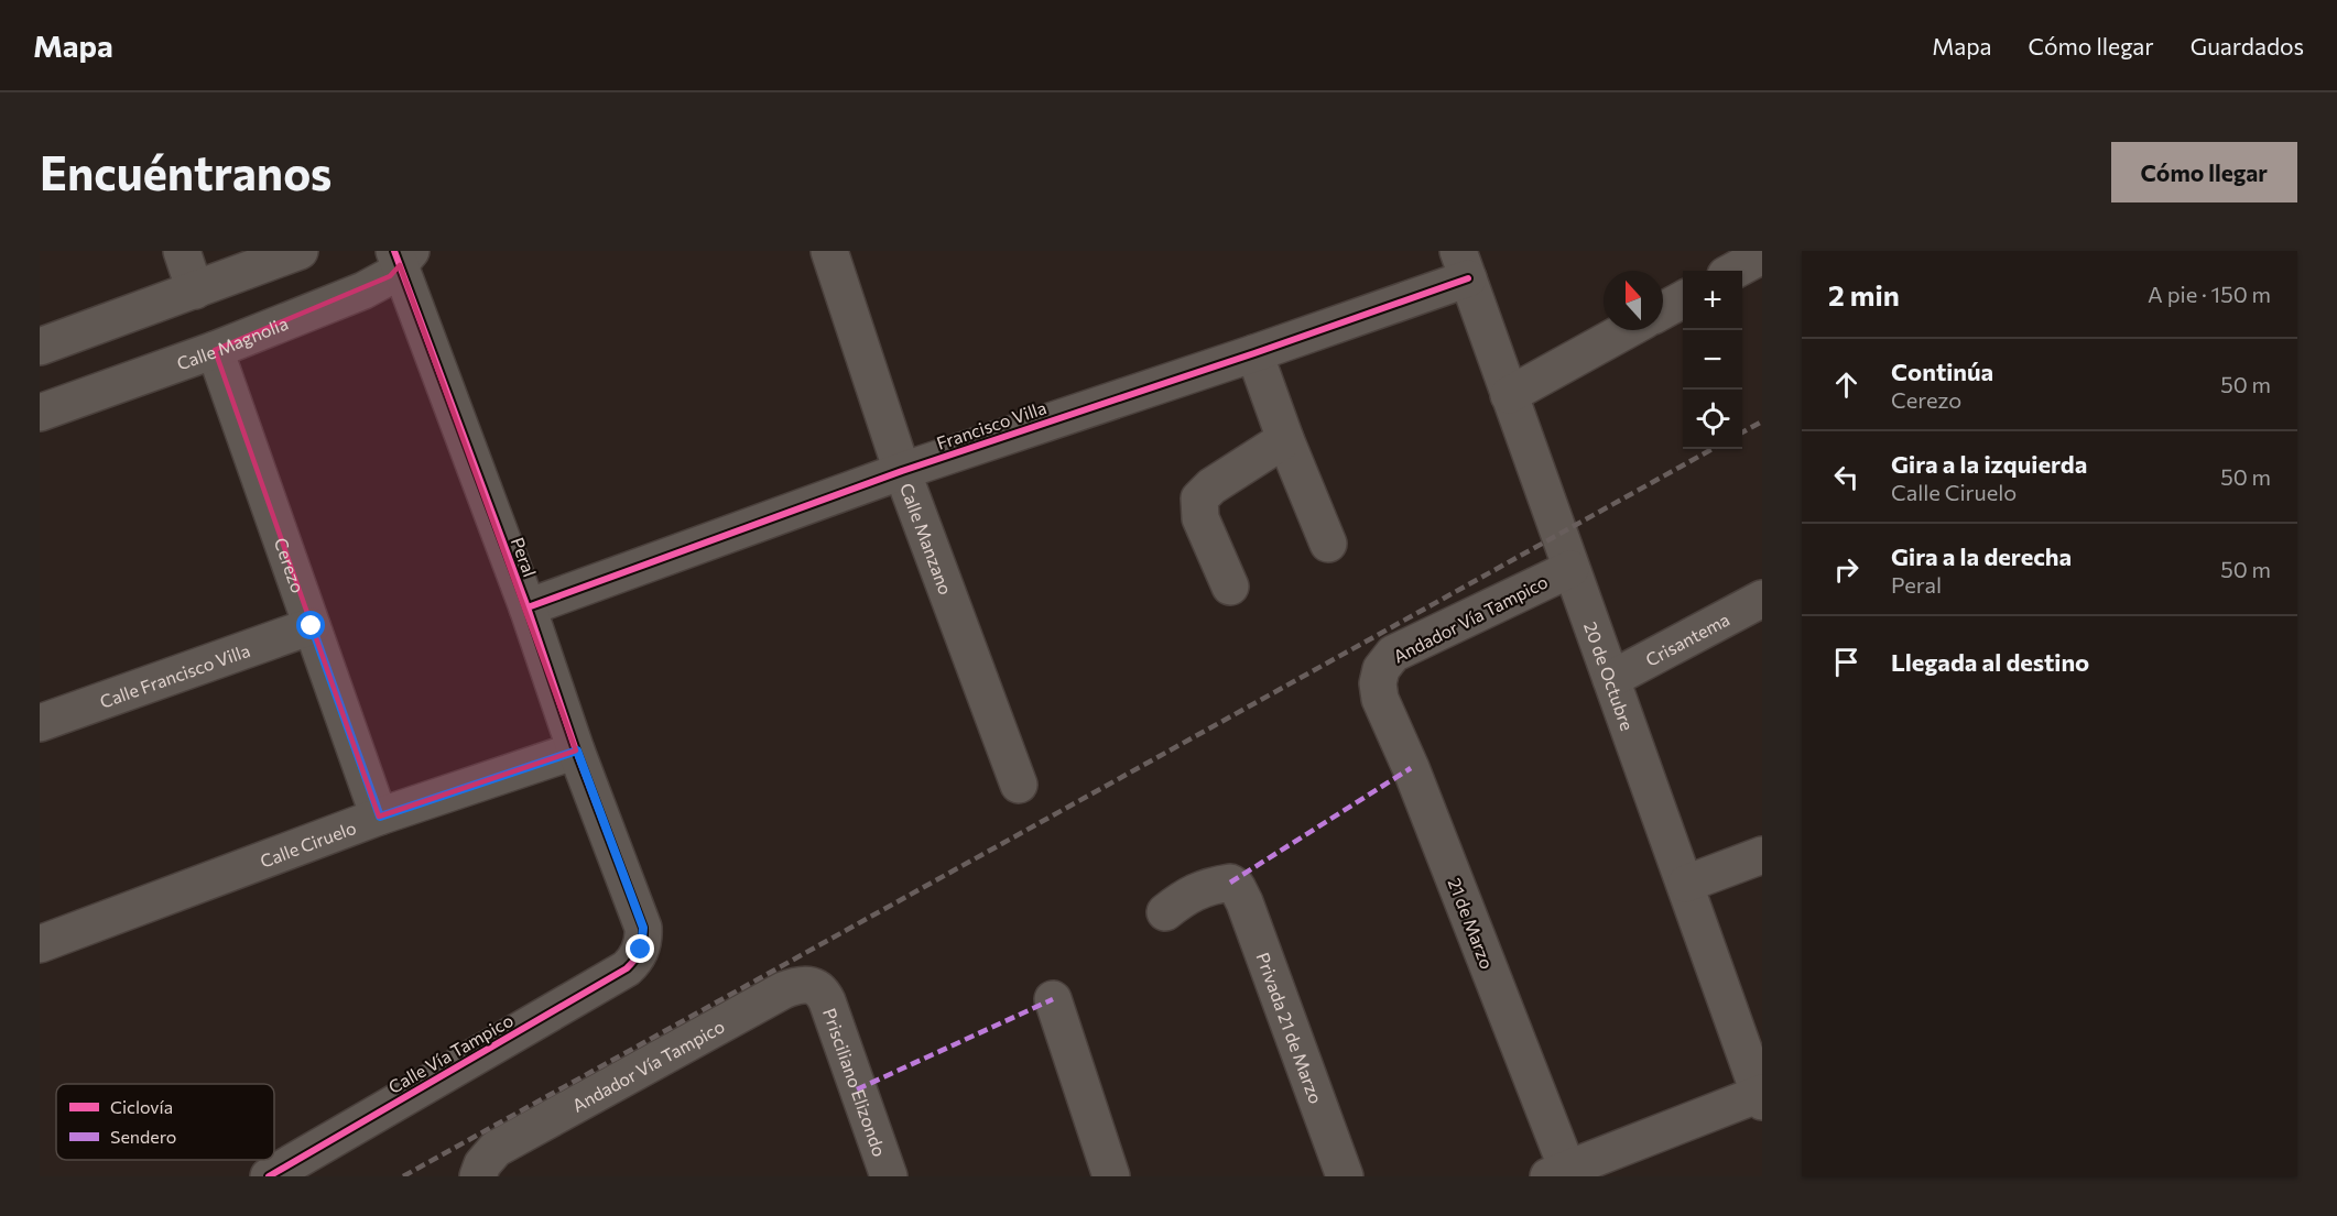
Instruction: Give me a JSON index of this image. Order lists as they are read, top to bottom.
{
  "streets": {
    "street": [
      "Calle Magnolia",
      "Francisco Villa",
      "Calle Manzano",
      "Peral",
      "Cerezo",
      "Andador Vía Tampico",
      "Crisantema",
      "Calle Francisco Villa",
      "20 de Octubre",
      "Calle Ciruelo",
      "21 de Marzo",
      "Privada 21 de Marzo",
      "Calle Vía Tampico",
      "Prisciliano Elizondo"
    ]
  },
  "crossings": [
    ["Calle Magnolia", "Peral"],
    ["Calle Magnolia", "Cerezo"],
    ["Francisco Villa", "Calle Manzano"],
    ["Francisco Villa", "Peral"],
    ["Francisco Villa", "20 de Octubre"],
    ["Peral", "Calle Ciruelo"],
    ["Peral", "Calle Vía Tampico"],
    ["Cerezo", "Calle Francisco Villa"],
    ["Cerezo", "Calle Ciruelo"],
    ["Andador Vía Tampico", "20 de Octubre"],
    ["Andador Vía Tampico", "21 de Marzo"],
    ["Andador Vía Tampico", "Prisciliano Elizondo"],
    ["Crisantema", "20 de Octubre"]
  ],
  "legend": ["Ciclovía", "Sendero"],
  "north": "top",
  "page": {
    "header": "Mapa",
    "nav": ["Mapa", "Cómo llegar", "Guardados"],
    "buttons": "Cómo llegar",
    "title": "Encuéntranos",
    "heading": ["2 min", "A pie · 150 m"],
    "map_buttons": ["+", "−"],
    "list": [
      ["Continúa", "Cerezo", "50 m"],
      ["Gira a la izquierda", "Calle Ciruelo", "50 m"],
      ["Gira a la derecha", "Peral", "50 m"],
      "Llegada al destino"
    ]
  }
}
